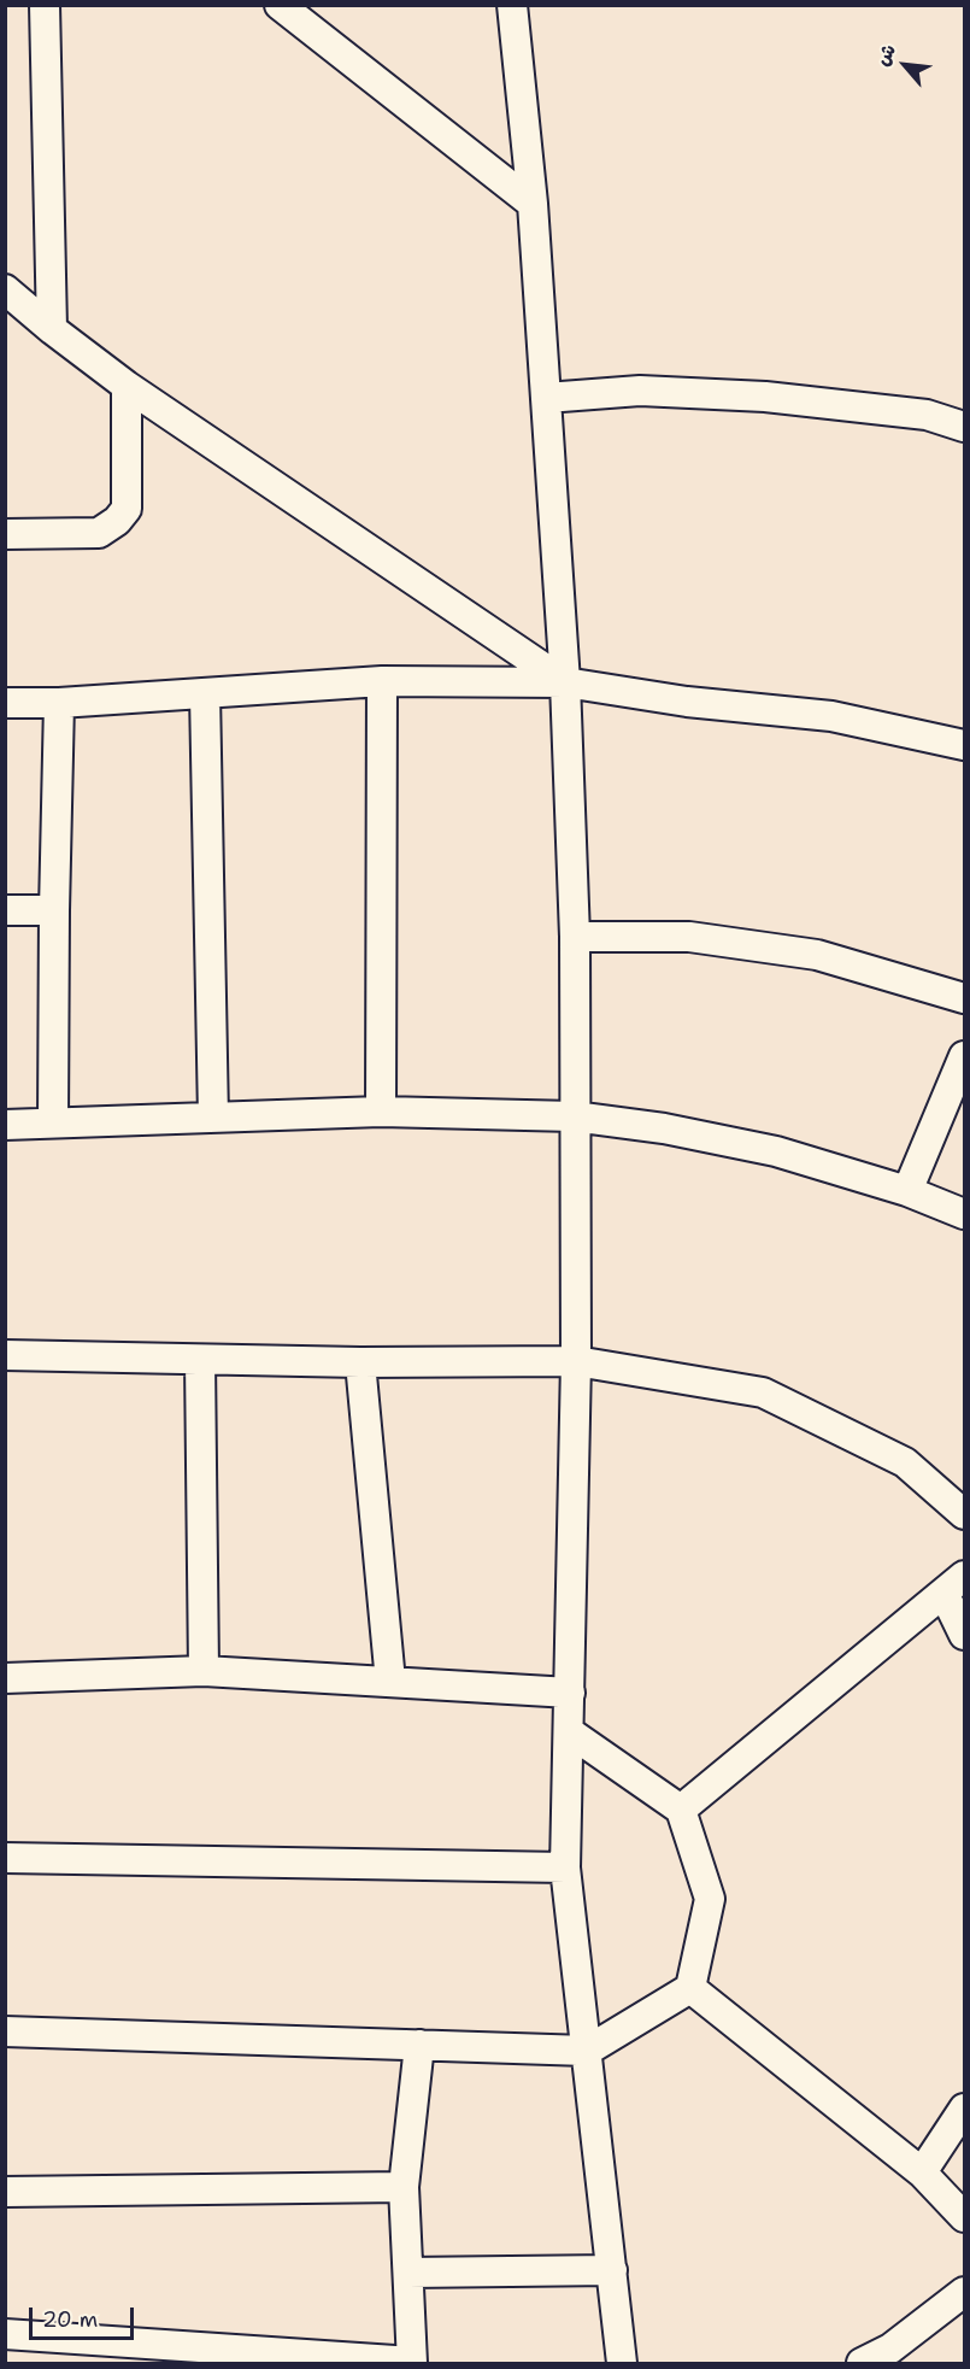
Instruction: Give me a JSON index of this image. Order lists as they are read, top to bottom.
{
  "scale_bar": "20 m",
  "north": "top left"
}
